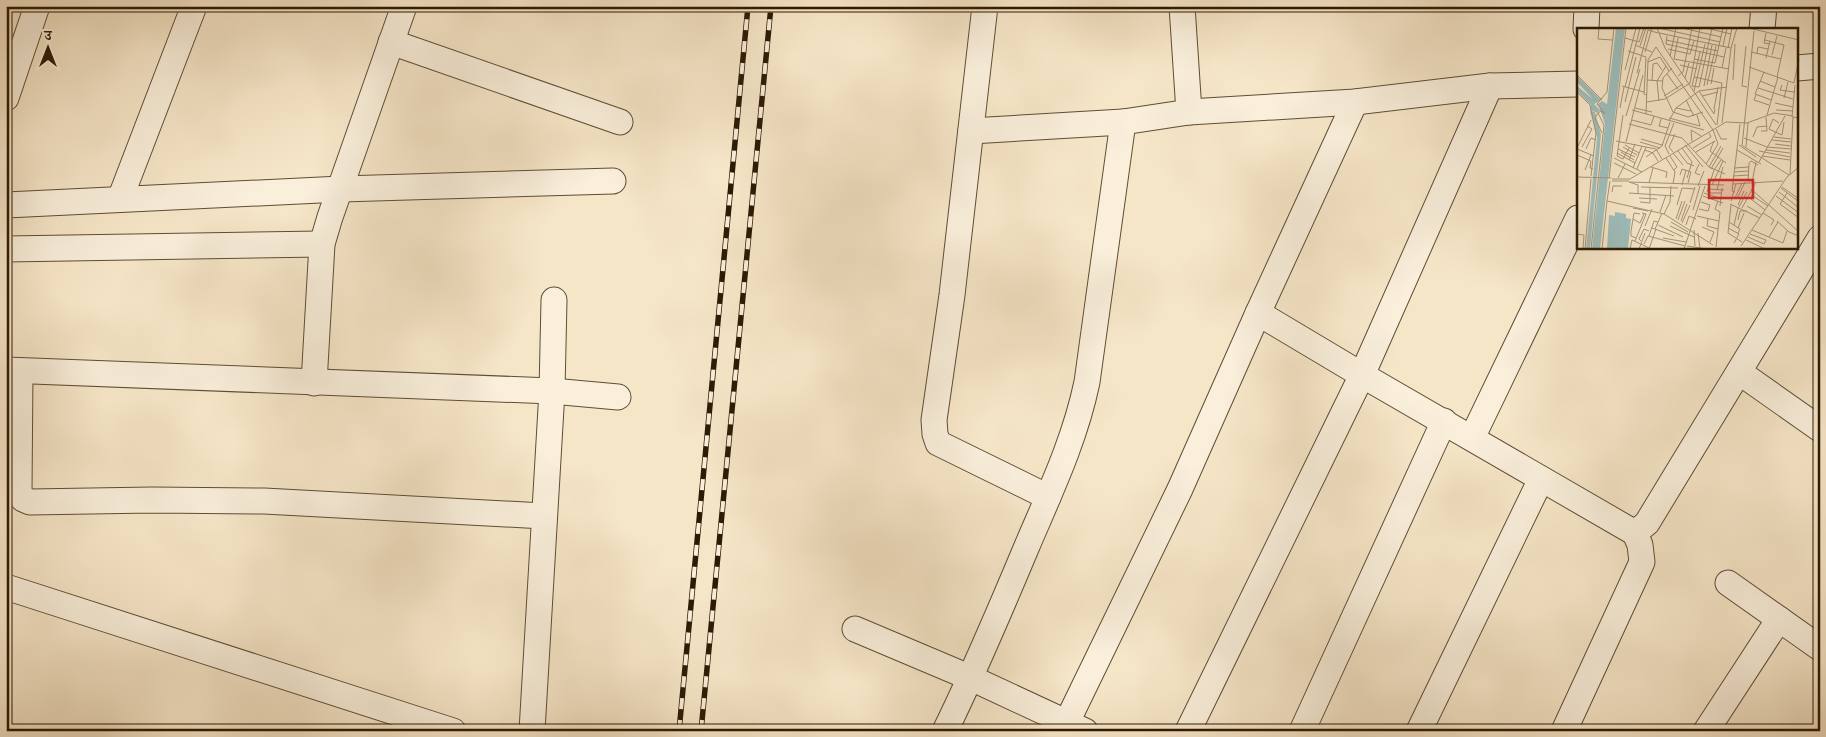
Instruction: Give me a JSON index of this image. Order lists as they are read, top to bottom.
{
  "north": "top"
}
